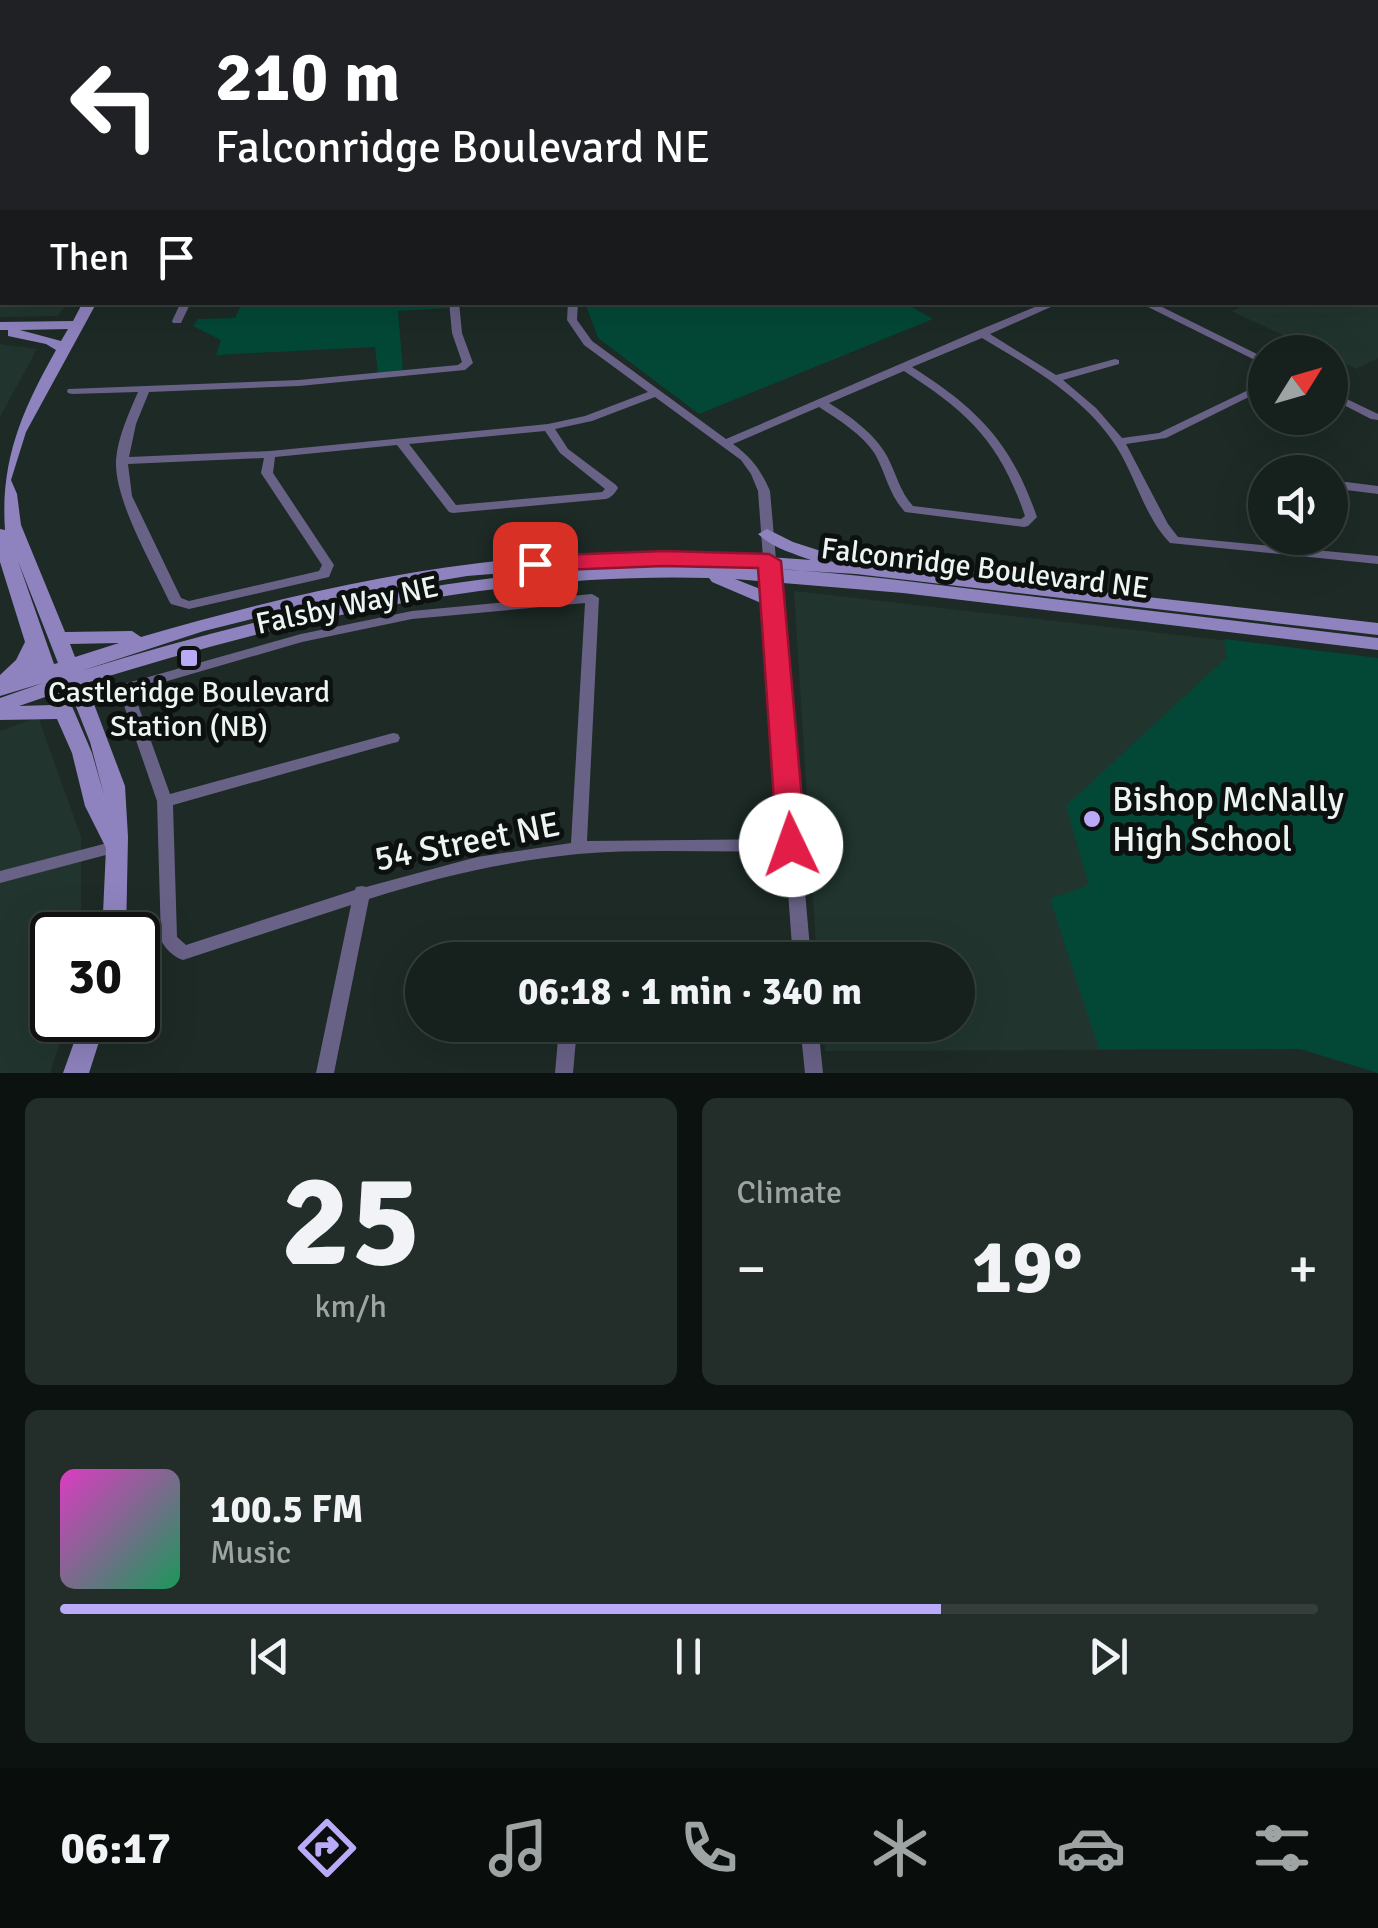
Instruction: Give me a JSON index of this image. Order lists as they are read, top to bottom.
{
  "streets": {
    "main road": ["Falconridge Boulevard NE"],
    "street": ["Falsby Way NE", "54 Street NE"]
  },
  "crossings": [
    ["Falsby Way NE", "54 Street NE"]
  ],
  "places": {
    "transit": ["Castleridge Boulevard Station (NB)"],
    "other": ["Bishop McNally High School"]
  },
  "north": "top right",
  "page": {
    "turn": ["210 m", "Falconridge Boulevard NE"],
    "then": "Then",
    "limit": "30",
    "trip": "06:18 · 1 min · 340 m",
    "tile": [
      ["25", "km/h"],
      "Climate"
    ],
    "heat": ["−", "19°", "+"],
    "song": ["100.5 FM", "Music"],
    "tabs": "06:17"
  }
}
